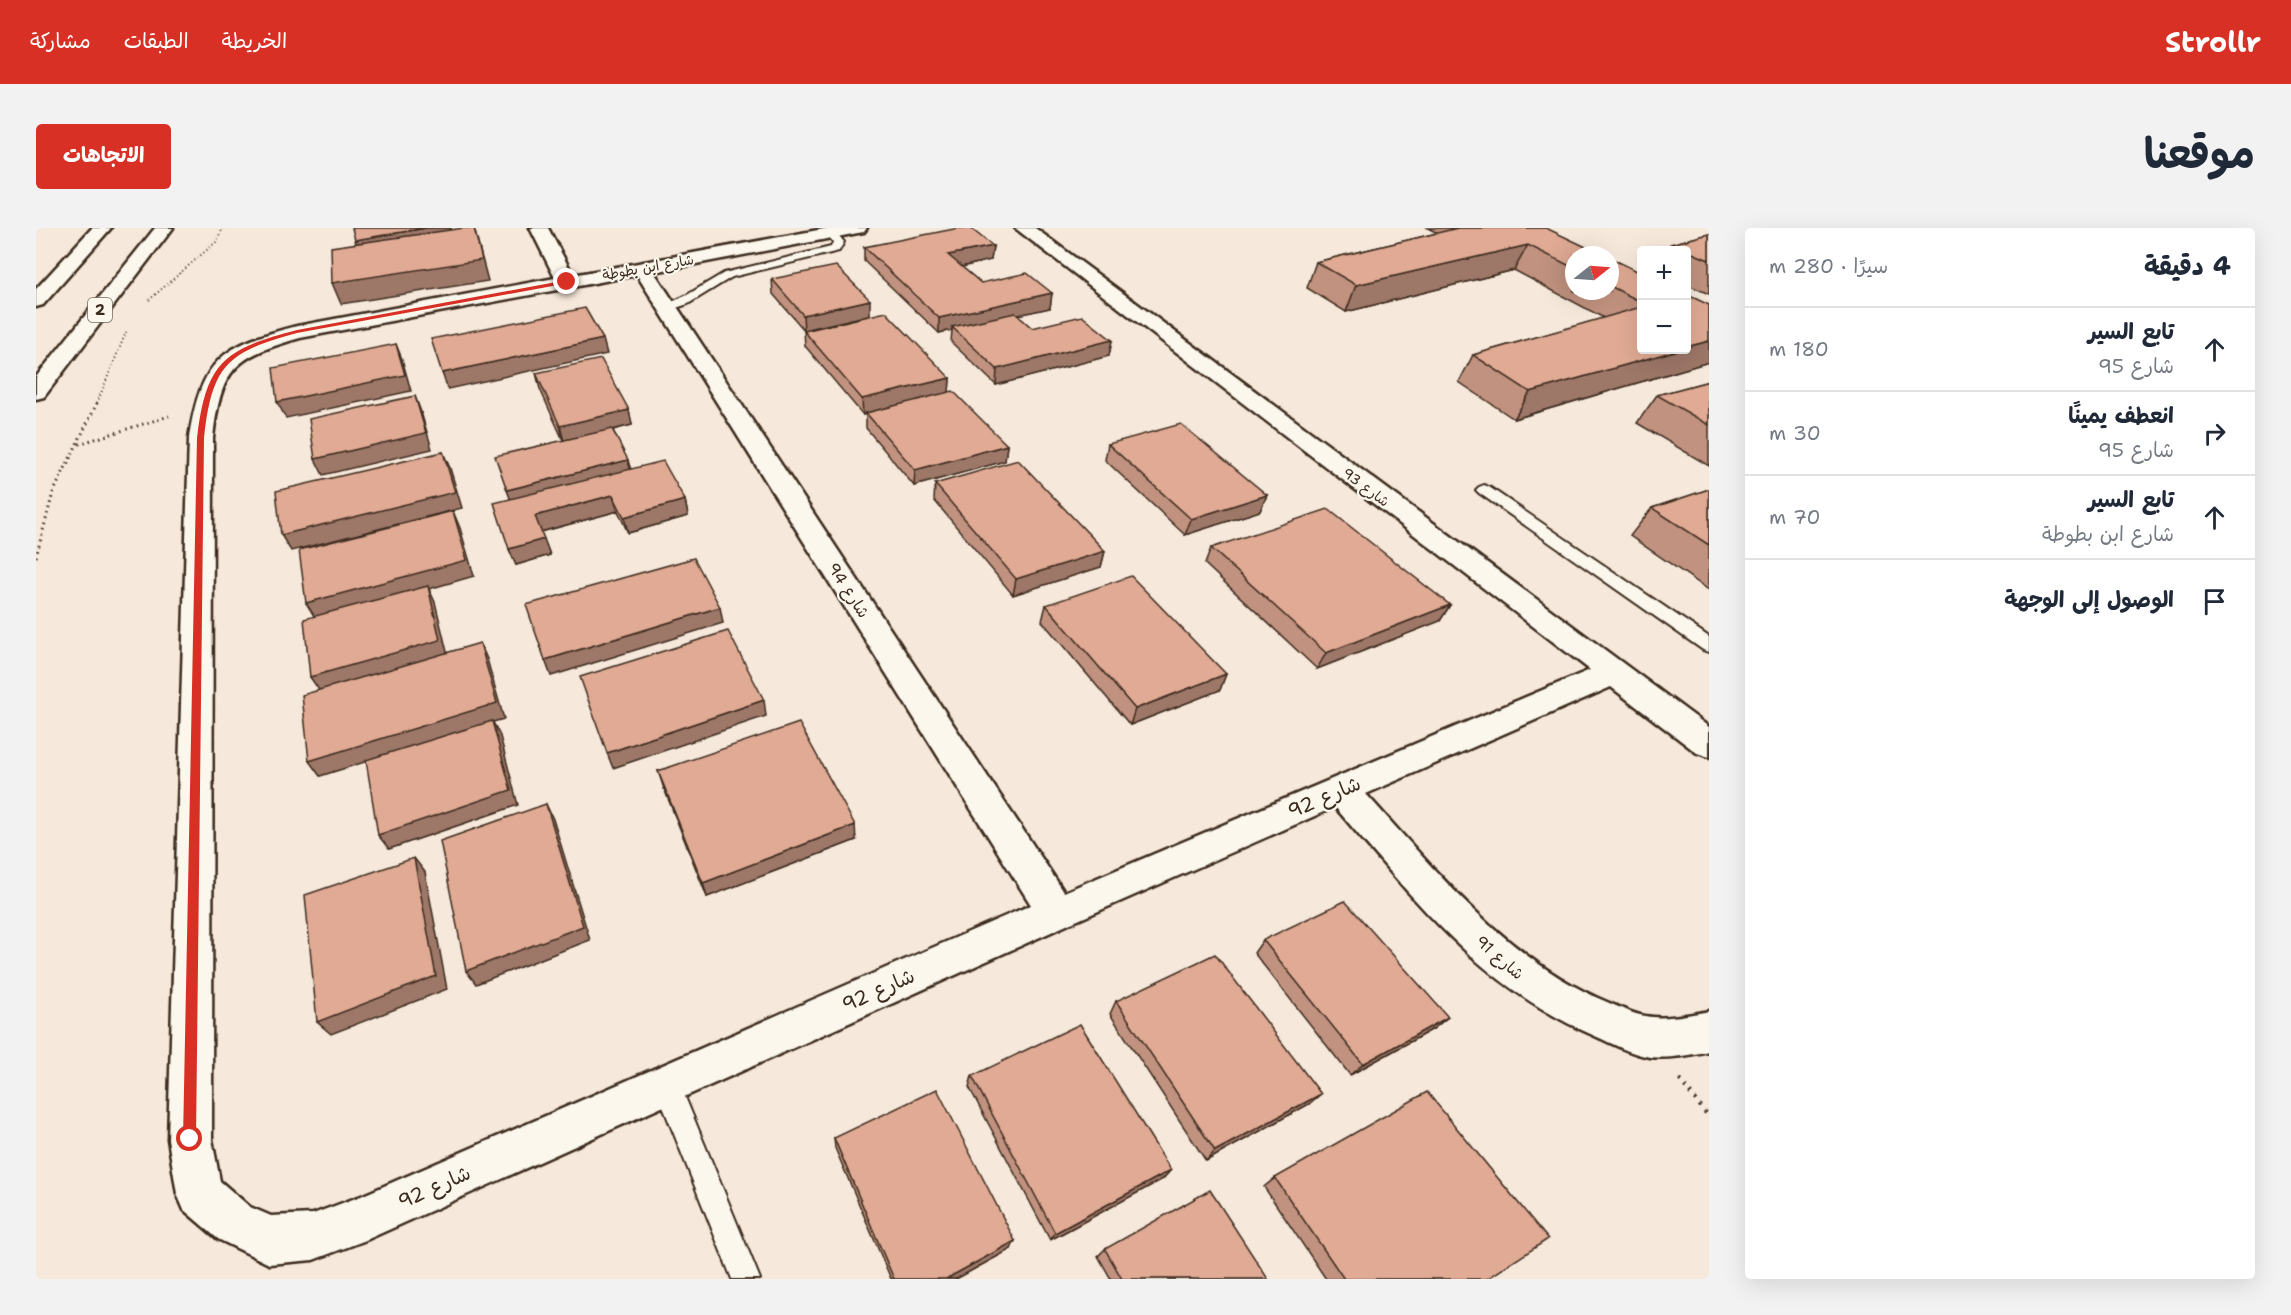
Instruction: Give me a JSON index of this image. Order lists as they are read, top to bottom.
{
  "streets": {
    "street": [
      "شارع ابن بطوطة",
      "2",
      "شارع 93",
      "شارع 94",
      "شارع 92",
      "شارع 91"
    ]
  },
  "crossings": [
    ["شارع ابن بطوطة", "شارع 94"],
    ["شارع ابن بطوطة", "شارع 92"],
    ["شارع 93", "شارع 92"],
    ["شارع 94", "شارع 92"],
    ["شارع 92", "شارع 91"]
  ],
  "north": "right",
  "page": {
    "header": "Strollr",
    "nav": ["الخريطة", "الطبقات", "مشاركة"],
    "title": "موقعنا",
    "buttons": "الاتجاهات",
    "heading": ["4 دقيقة", "سيرًا · 280 m"],
    "map_buttons": ["+", "−"],
    "list": [
      ["تابع السير", "شارع 95", "180 m"],
      ["انعطف يمينًا", "شارع 95", "30 m"],
      ["تابع السير", "شارع ابن بطوطة", "70 m"],
      "الوصول إلى الوجهة"
    ]
  }
}
